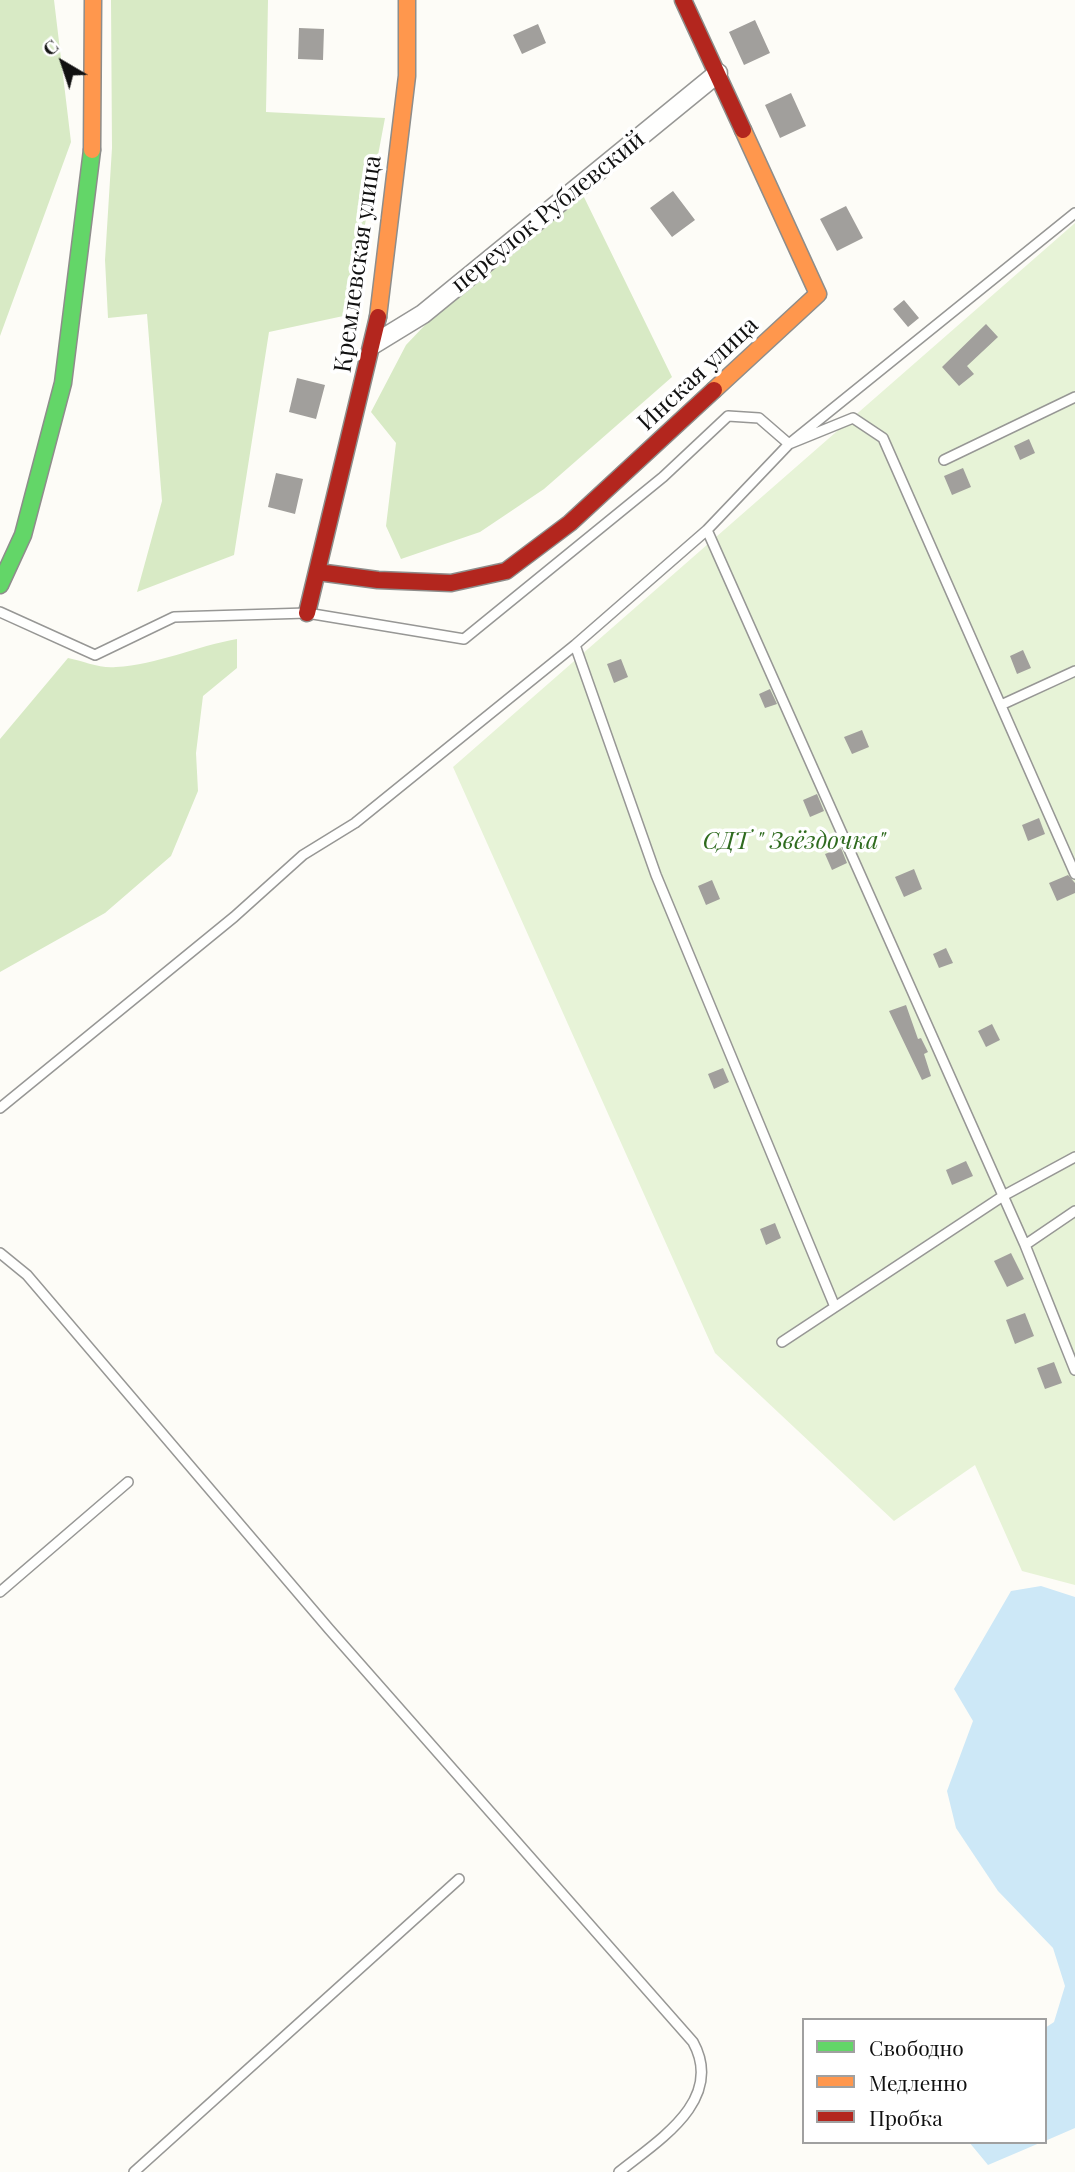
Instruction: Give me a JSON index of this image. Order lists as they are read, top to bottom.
{
  "streets": {
    "street": ["переулок Рублевский", "Кремлевская улица", "Инская улица"]
  },
  "crossings": [
    ["переулок Рублевский", "Кремлевская улица"],
    ["переулок Рублевский", "Инская улица"],
    ["Кремлевская улица", "Инская улица"]
  ],
  "parks": ["СДТ \" Звёздочка\""],
  "legend": ["Свободно", "Медленно", "Пробка"],
  "north": "top left"
}
